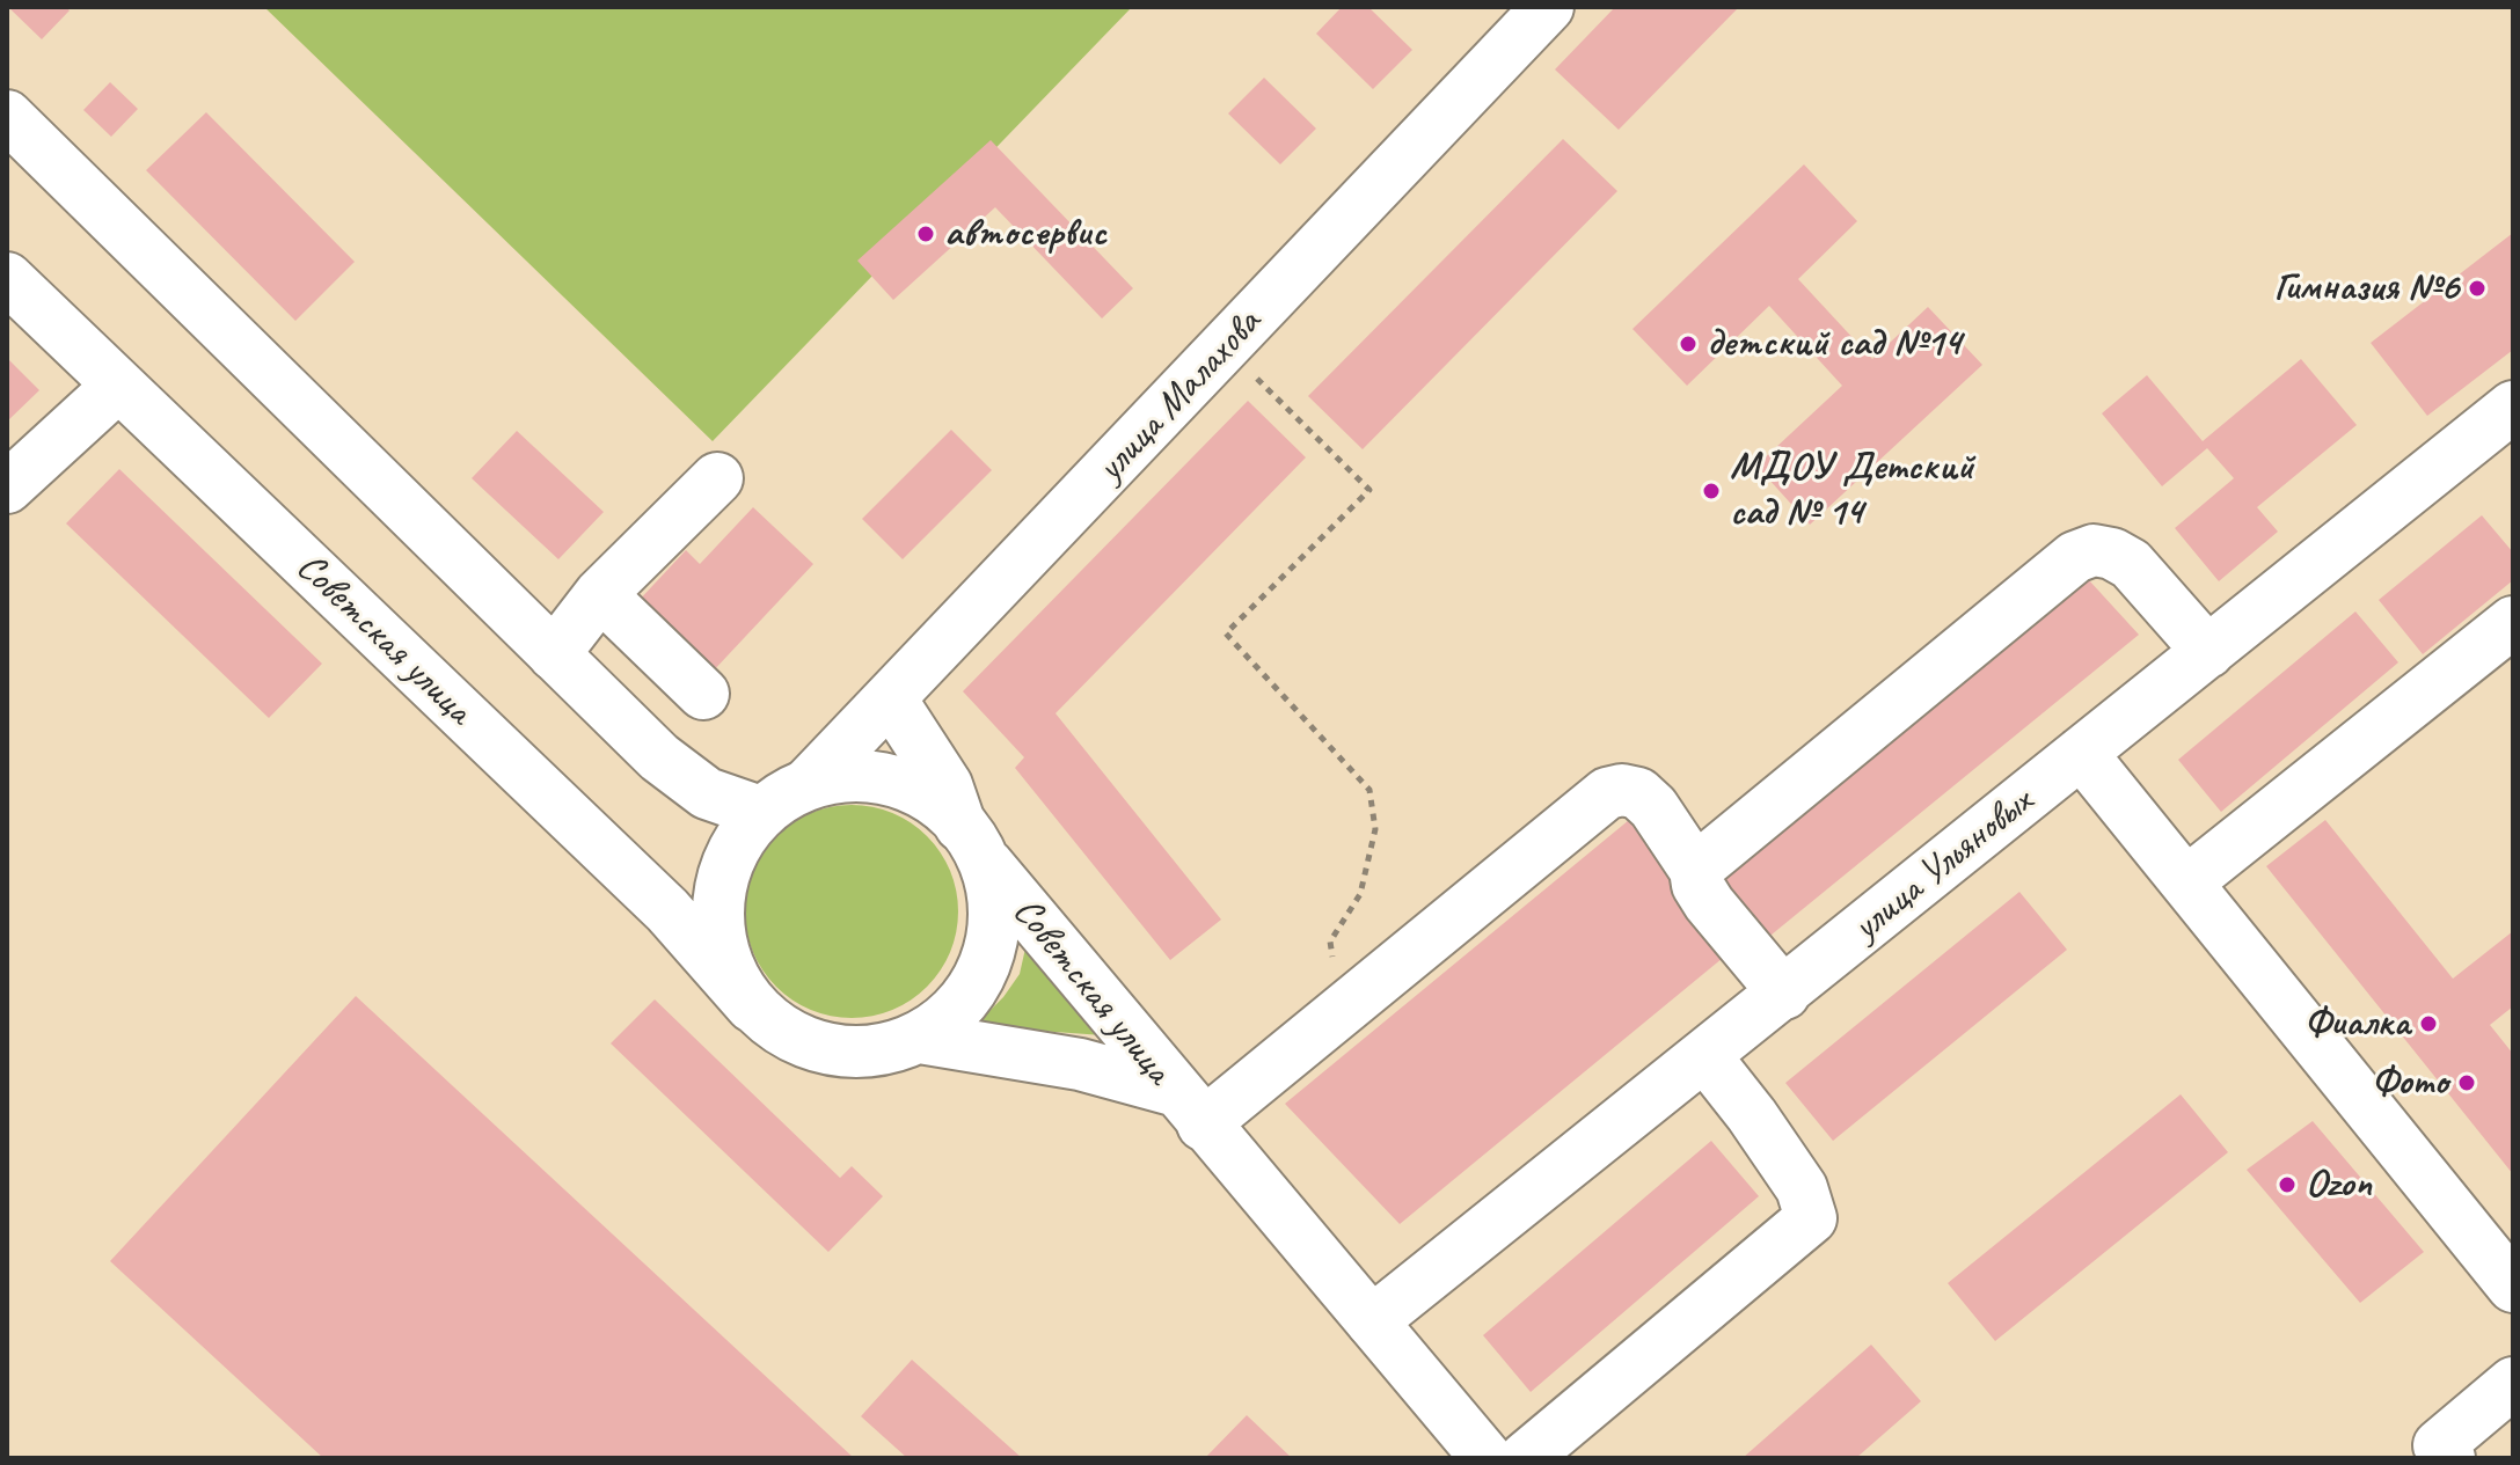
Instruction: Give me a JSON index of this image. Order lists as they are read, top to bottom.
{
  "streets": {
    "main road": ["улица Малахова", "Советская улица", "улица Ульяновых"]
  },
  "crossings": [
    ["улица Малахова", "Советская улица"]
  ],
  "places": [
    "автосервис",
    "Гимназия №6",
    "детский сад №14",
    "МДОУ Детский сад № 14",
    "Фиалка",
    "Фото",
    "Ozon"
  ]
}
